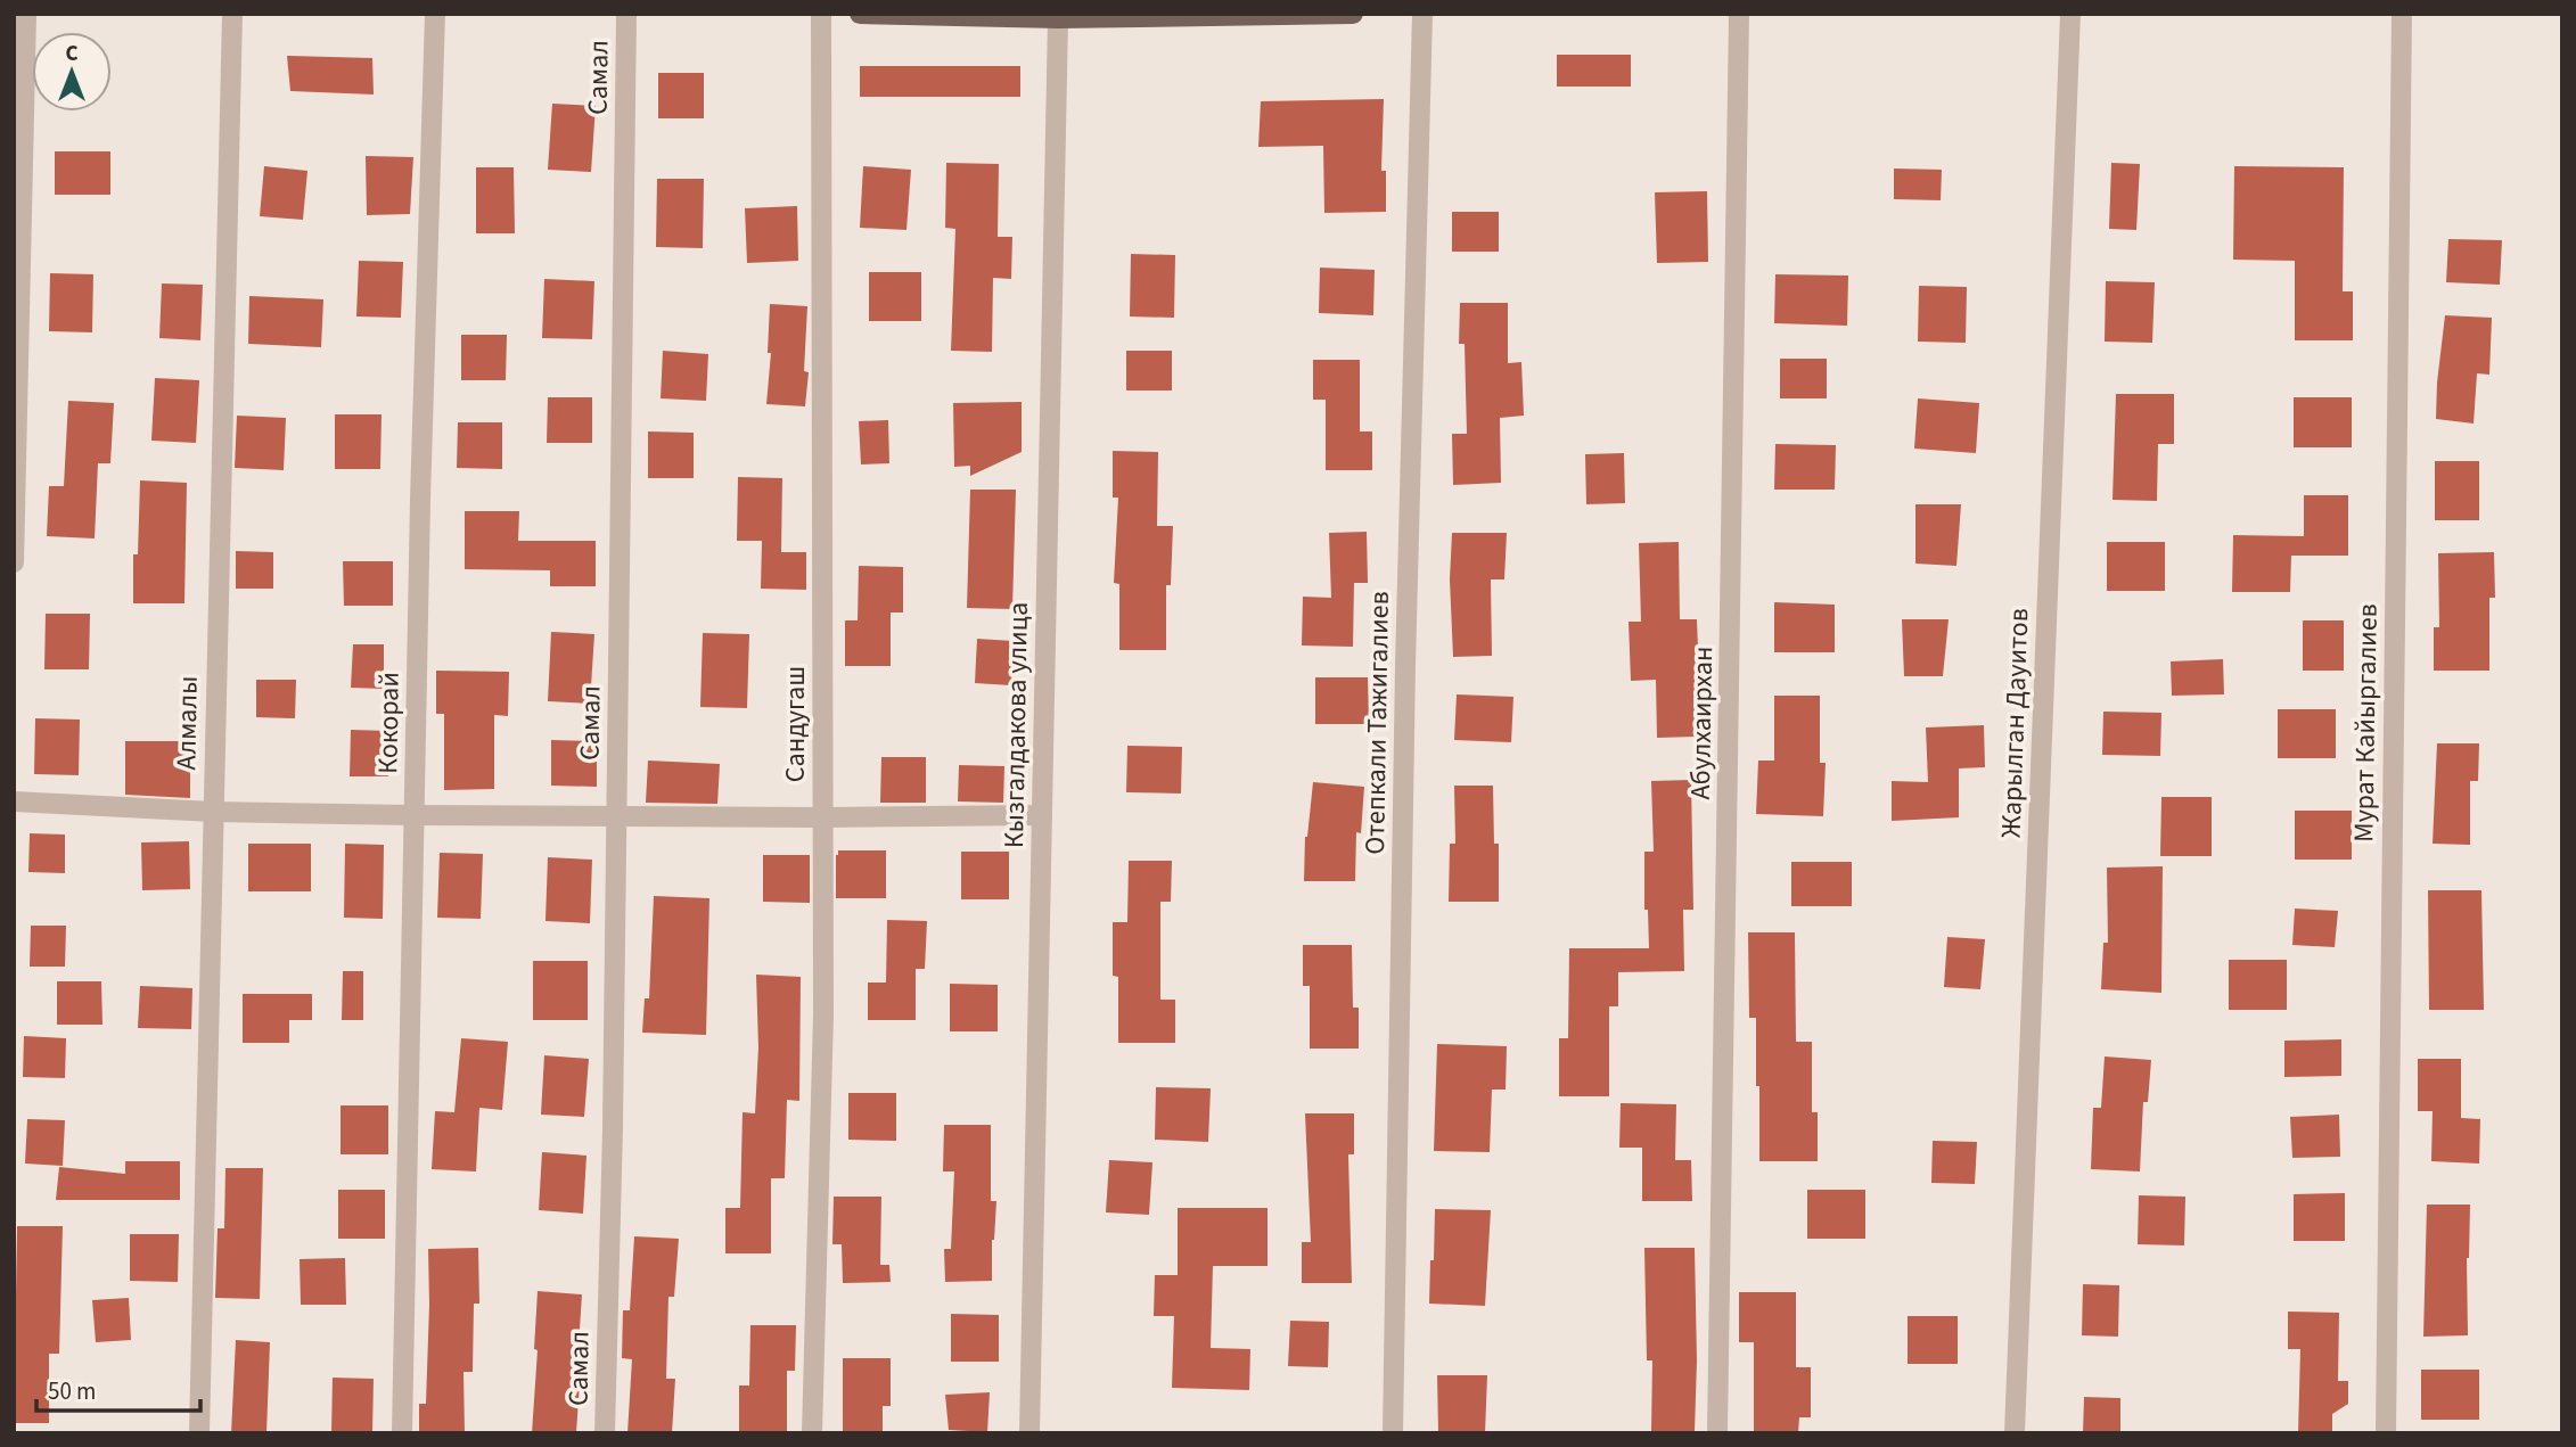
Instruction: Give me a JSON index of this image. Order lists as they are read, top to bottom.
{
  "streets": {
    "street": [
      "Самал",
      "Алмалы",
      "Кокорай",
      "Отепкали Тажигалиев",
      "Абулхаирхан",
      "Жарылган Дауитов",
      "Мурат Кайыргалиев",
      "Сандугаш",
      "Кызгалдакова улица"
    ]
  },
  "scale_bar": "50 m",
  "north": "top"
}
